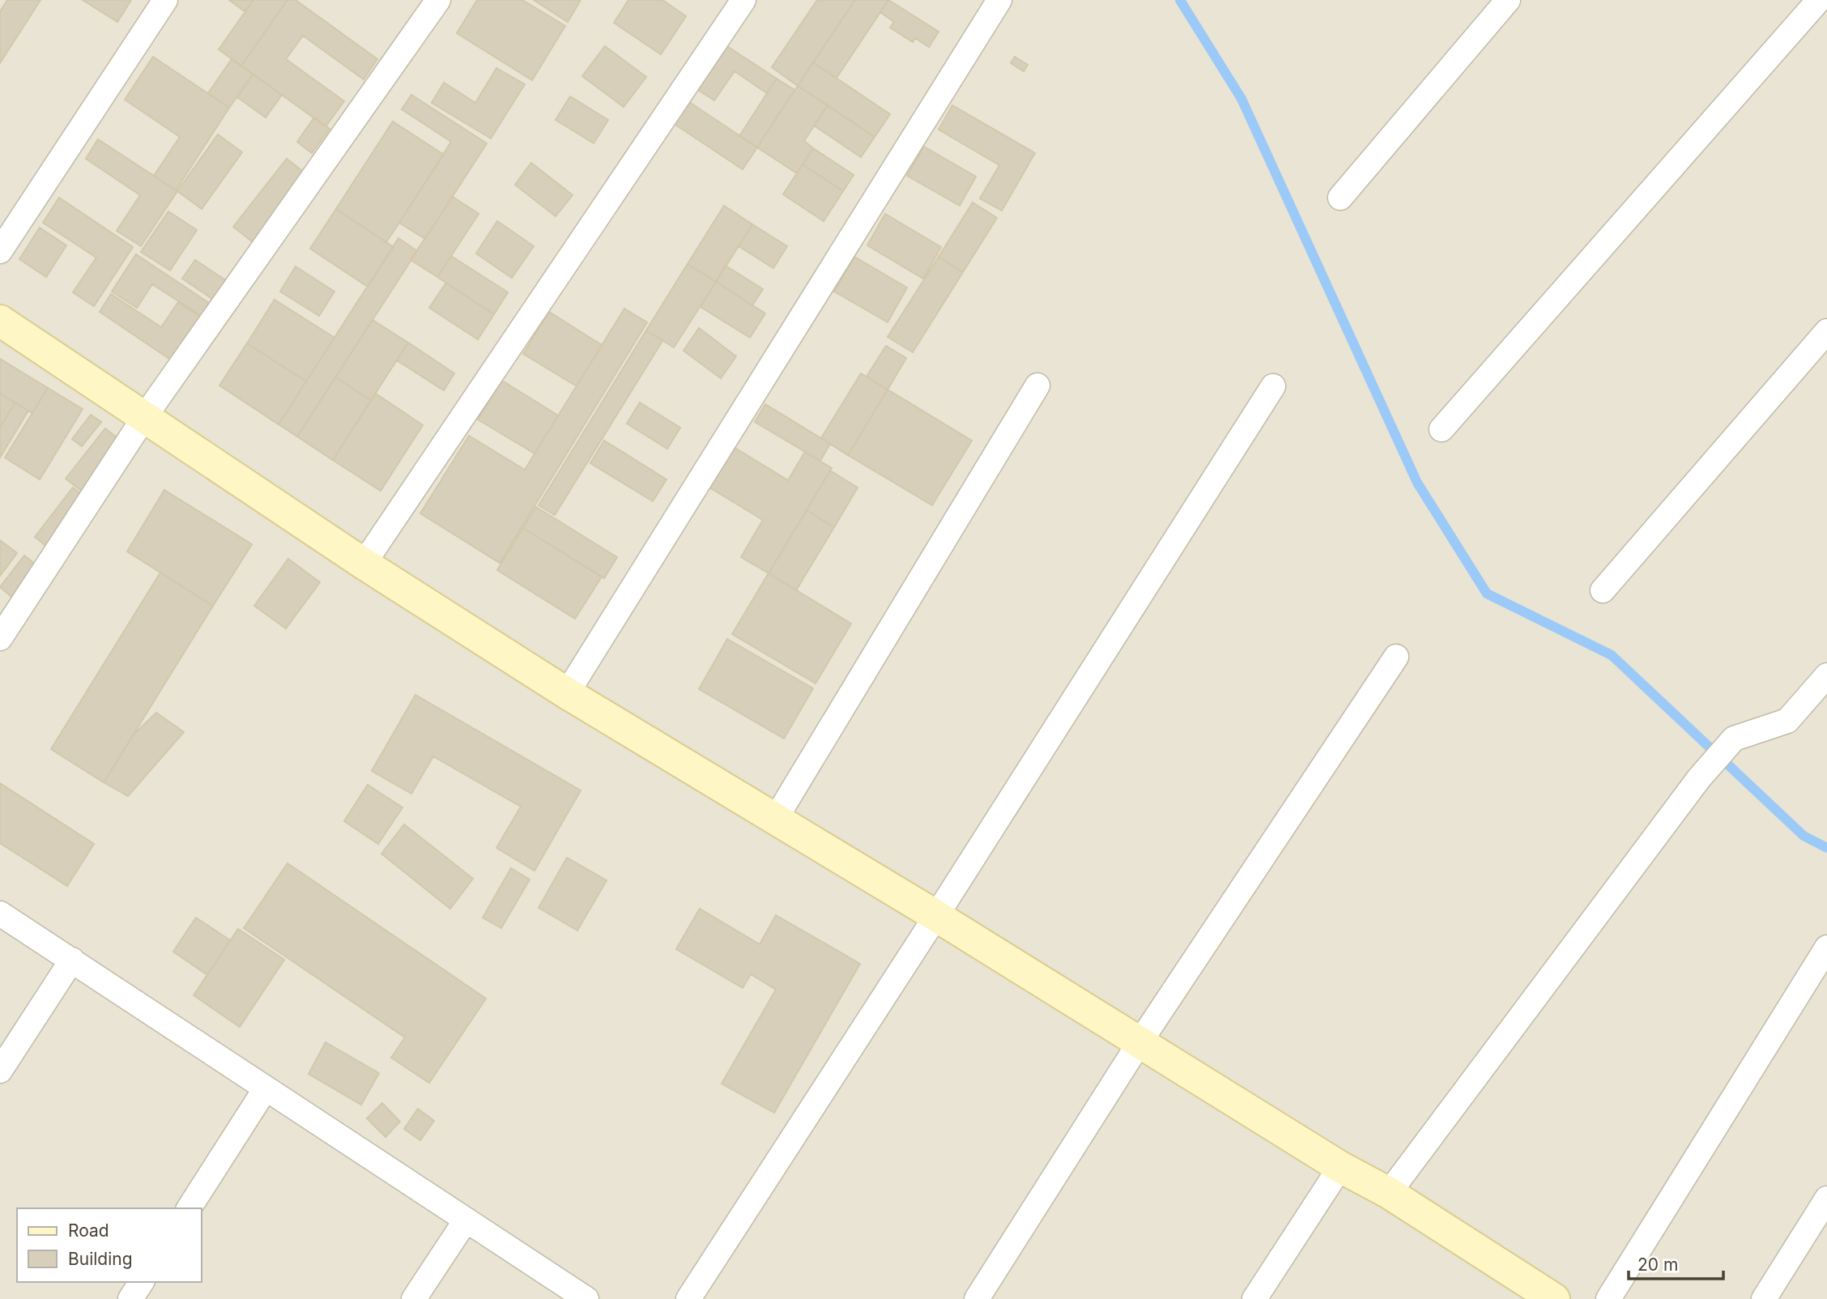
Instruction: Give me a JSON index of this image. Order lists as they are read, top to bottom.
{
  "legend": ["Road", "Building"],
  "scale_bar": "20 m"
}
